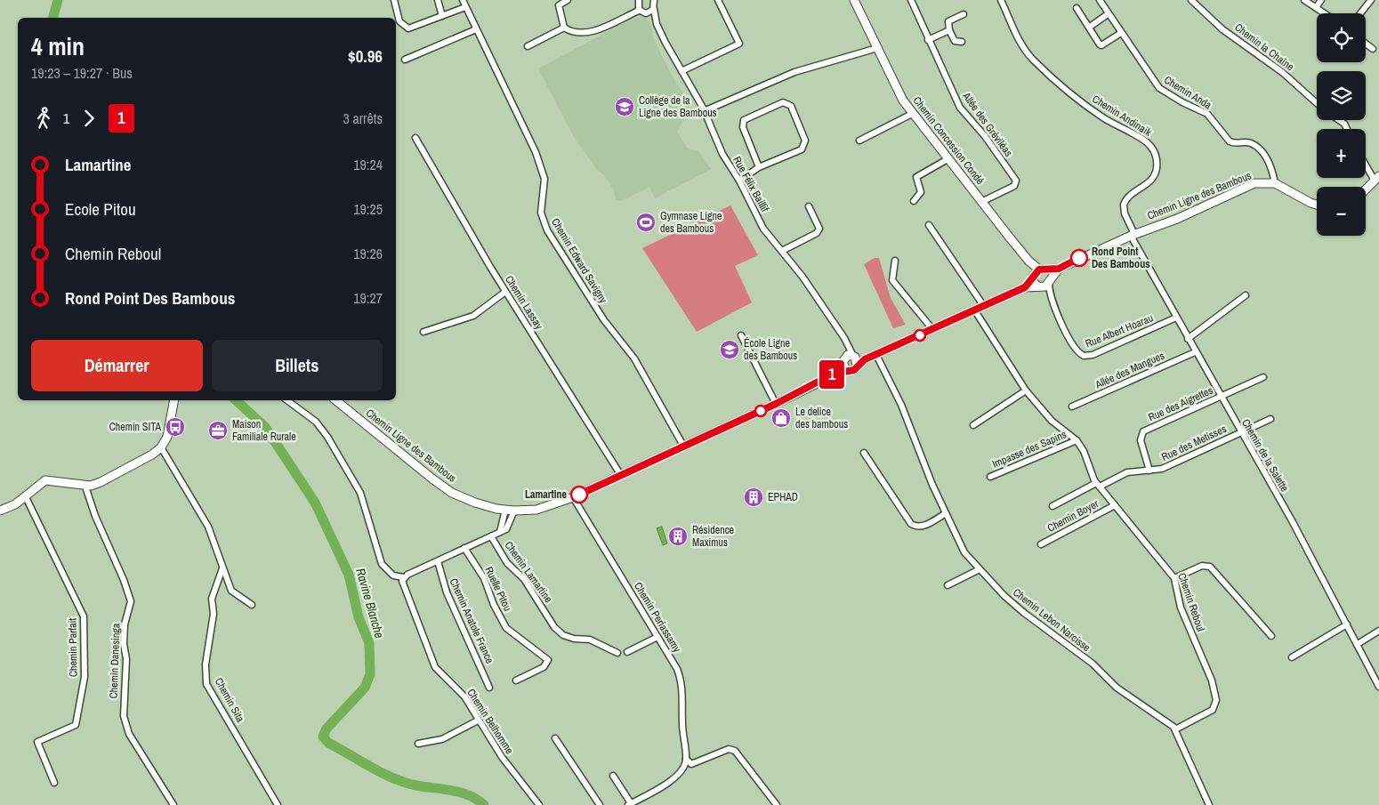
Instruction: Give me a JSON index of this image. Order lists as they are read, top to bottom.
{
  "streets": {
    "main road": ["Chemin Concession Condé", "Chemin Ligne des Bambous"],
    "street": [
      "Chemin la Chaîne",
      "Chemin Anda",
      "Chemin Andinaik",
      "Allée des Gréviléas",
      "Rue Félix Baillif",
      "Chemin Edward Savigny",
      "Chemin Lassay",
      "Rue Albert Hoarau",
      "Allée des Mangues",
      "Rue des Aigrettes",
      "Rue des Metisses",
      "Impasse des Sapins",
      "Chemin de la Salette",
      "Chemin Boyer",
      "Chemin Lamartine",
      "Ruelle Pitou",
      "Chemin Reboul",
      "Chemin Periassamy",
      "Chemin Lebon Narcisse",
      "Chemin Anatole France",
      "Chemin Parfait",
      "Chemin Danesinga",
      "Chemin Sita",
      "Chemin Belhomme"
    ]
  },
  "crossings": [
    ["Chemin Anda", "Chemin Ligne des Bambous"],
    ["Chemin Andinaik", "Chemin Ligne des Bambous"],
    ["Chemin Andinaik", "Chemin de la Salette"],
    ["Allée des Gréviléas", "Chemin Concession Condé"],
    ["Chemin Concession Condé", "Chemin Ligne des Bambous"],
    ["Chemin Concession Condé", "Rue Albert Hoarau"],
    ["Chemin Ligne des Bambous", "Chemin Edward Savigny"],
    ["Chemin Ligne des Bambous", "Chemin Lassay"],
    ["Chemin Ligne des Bambous", "Rue Albert Hoarau"],
    ["Chemin Ligne des Bambous", "Chemin de la Salette"],
    ["Chemin Ligne des Bambous", "Chemin Periassamy"],
    ["Rue Albert Hoarau", "Chemin de la Salette"],
    ["Allée des Mangues", "Chemin de la Salette"],
    ["Rue des Aigrettes", "Rue des Metisses"],
    ["Rue des Aigrettes", "Chemin de la Salette"],
    ["Rue des Metisses", "Chemin de la Salette"],
    ["Rue des Metisses", "Chemin Reboul"],
    ["Impasse des Sapins", "Chemin Reboul"],
    ["Chemin Boyer", "Chemin Reboul"],
    ["Chemin Reboul", "Chemin Lebon Narcisse"]
  ],
  "water": ["Ravine Blanche"],
  "places": {
    "school or university": ["Collège de la Ligne des Bambous", "École Ligne des Bambous"],
    "sports": ["Gymnase Ligne des Bambous"],
    "other": ["Rond Point Des Bambous", "Lamartine"],
    "shop": ["Le delice des bambous"],
    "bus stop": ["Chemin SITA"],
    "office": ["Maison Familiale Rurale"],
    "building": ["EPHAD", "Résidence Maximus"]
  },
  "lines": ["bus line 1"],
  "page": {
    "on_map": "1",
    "map_buttons": ["+", "−"],
    "heading": ["4 min", "19:23 – 19:27 · Bus", "$0.96"],
    "legs": ["1", "1", "3 arrêts"],
    "list": [
      {
        "name": "Lamartine",
        "value": "19:24"
      },
      {
        "name": "Ecole Pitou",
        "value": "19:25"
      },
      {
        "name": "Chemin Reboul",
        "value": "19:26"
      },
      {
        "name": "Rond Point Des Bambous",
        "value": "19:27"
      }
    ],
    "buttons": ["Démarrer", "Billets"]
  }
}
